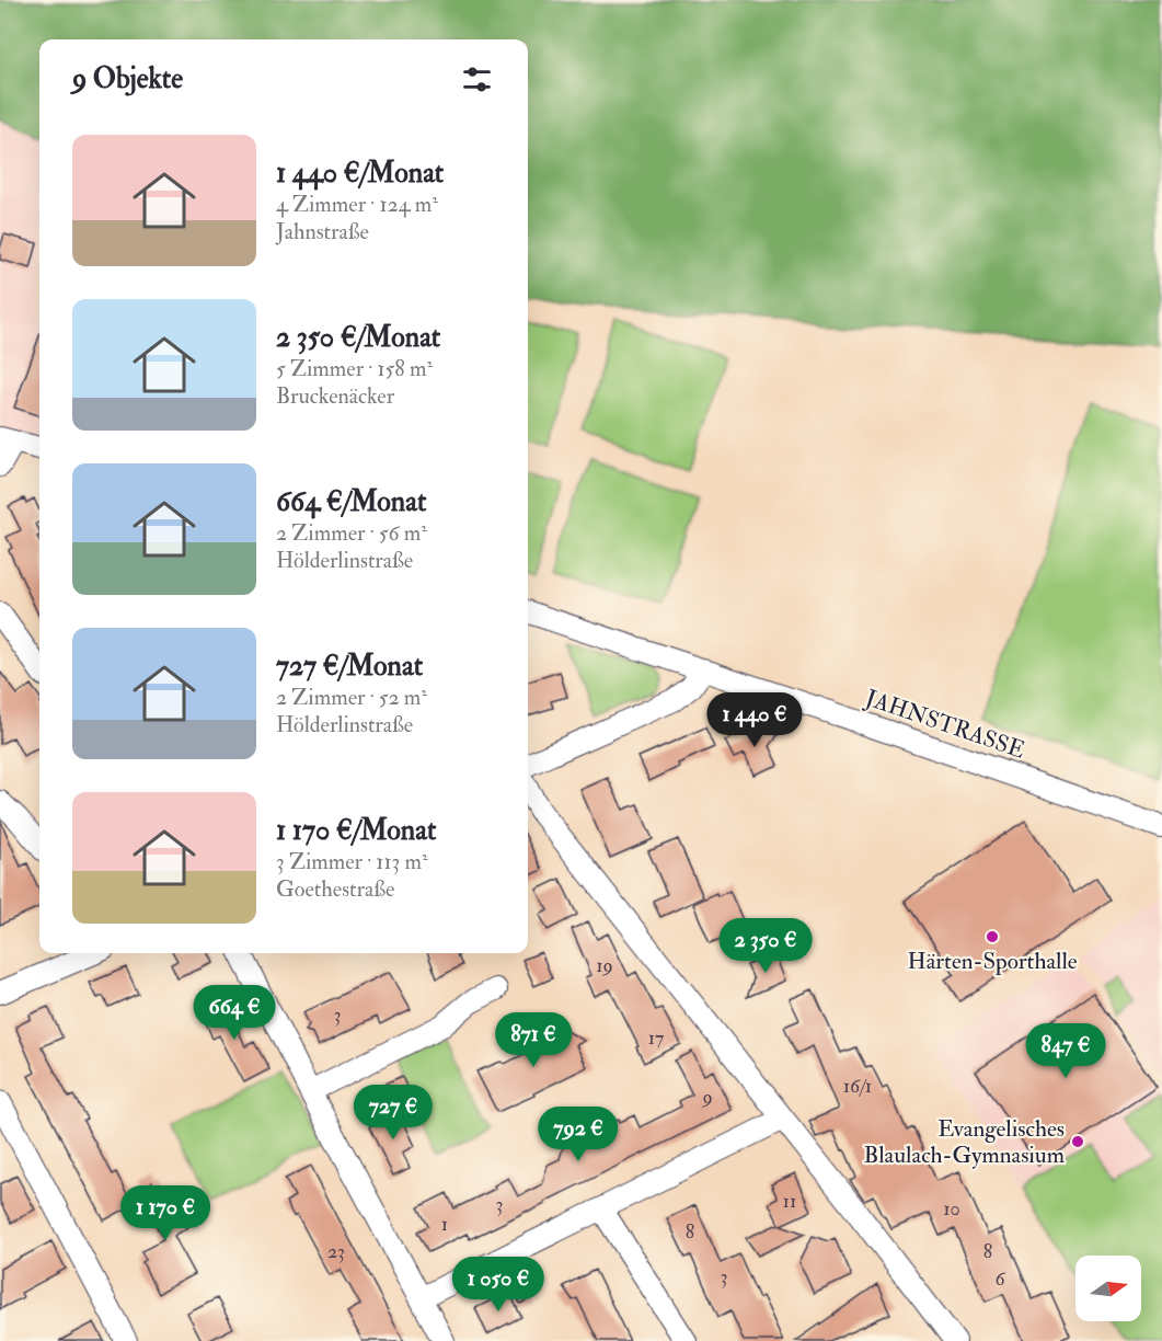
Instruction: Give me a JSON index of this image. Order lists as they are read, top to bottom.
{
  "streets": {
    "street": ["JAHNSTRASSE"]
  },
  "places": ["Härten-Sporthalle", "Evangelisches Blaulach-Gymnasium"],
  "house_numbers": [
    "19",
    "3",
    "17",
    "16/1",
    "9",
    "11",
    "3",
    "10",
    "1",
    "8",
    "23",
    "8",
    "3",
    "6"
  ],
  "north": "right",
  "page": {
    "heading": "9 Objekte",
    "list": [
      {
        "name": "1 440 €/Monat",
        "note": "4 Zimmer · 124 m² · Jahnstraße"
      },
      {
        "name": "2 350 €/Monat",
        "note": "5 Zimmer · 158 m² · Bruckenäcker"
      },
      {
        "name": "664 €/Monat",
        "note": "2 Zimmer · 56 m² · Hölderlinstraße"
      },
      {
        "name": "727 €/Monat",
        "note": "2 Zimmer · 52 m² · Hölderlinstraße"
      },
      {
        "name": "1 170 €/Monat",
        "note": "3 Zimmer · 113 m² · Goethestraße"
      }
    ],
    "price": [
      "1 440 €",
      "2 350 €",
      "664 €",
      "871 €",
      "847 €",
      "727 €",
      "792 €",
      "1 170 €",
      "1 050 €"
    ]
  }
}
